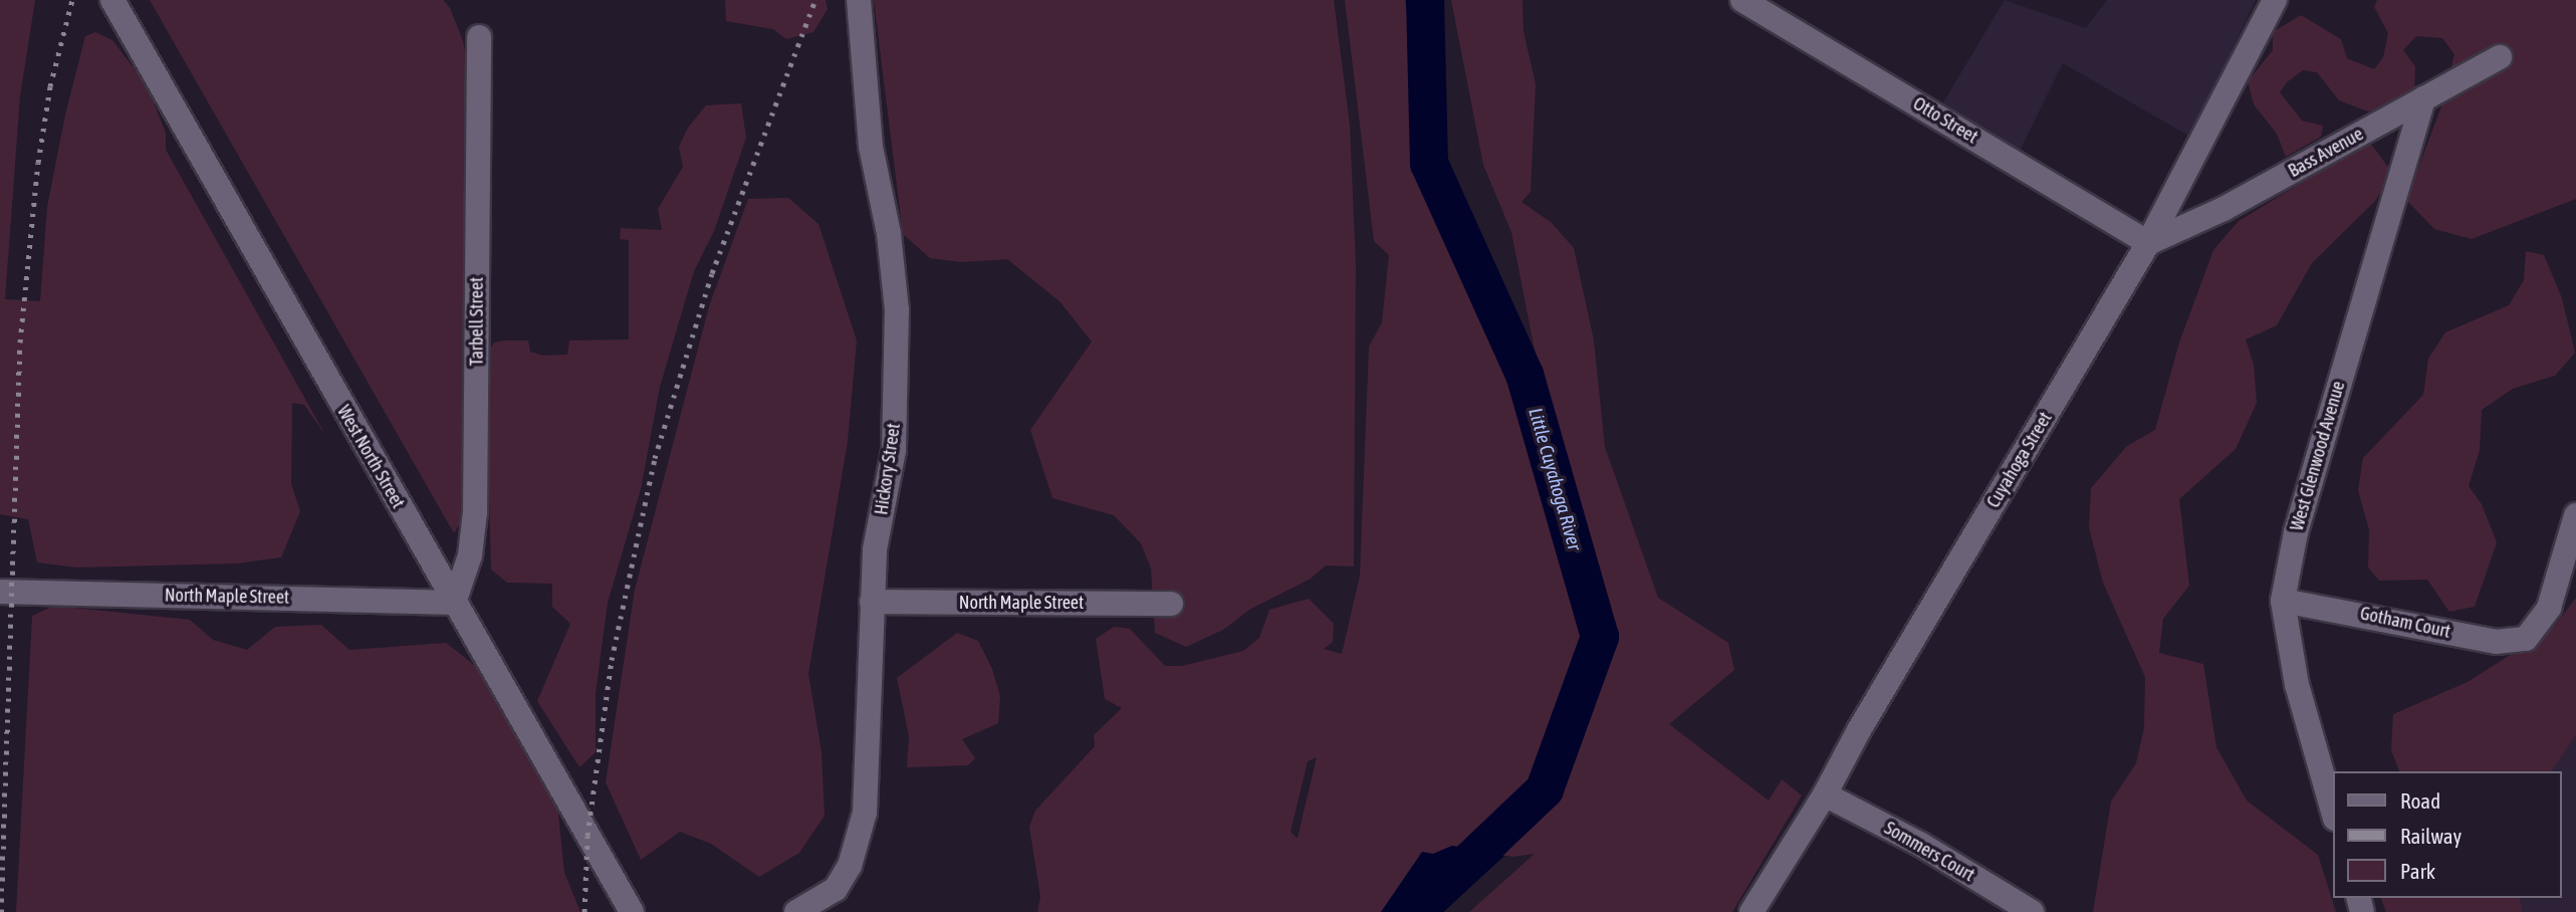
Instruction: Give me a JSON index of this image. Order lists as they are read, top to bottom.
{
  "streets": {
    "street": [
      "Otto Street",
      "Bass Avenue",
      "Tarbell Street",
      "West Glenwood Avenue",
      "West North Street",
      "Cuyahoga Street",
      "Hickory Street",
      "North Maple Street",
      "Gotham Court",
      "Sommers Court"
    ]
  },
  "crossings": [
    ["Otto Street", "Bass Avenue"],
    ["Otto Street", "Cuyahoga Street"],
    ["Bass Avenue", "West Glenwood Avenue"],
    ["Bass Avenue", "Cuyahoga Street"],
    ["Tarbell Street", "West North Street"],
    ["Tarbell Street", "North Maple Street"],
    ["West Glenwood Avenue", "Gotham Court"],
    ["West North Street", "North Maple Street"],
    ["Cuyahoga Street", "Sommers Court"],
    ["Hickory Street", "North Maple Street"]
  ],
  "water": ["Little Cuyahoga River"],
  "legend": ["Road", "Railway", "Park"]
}
